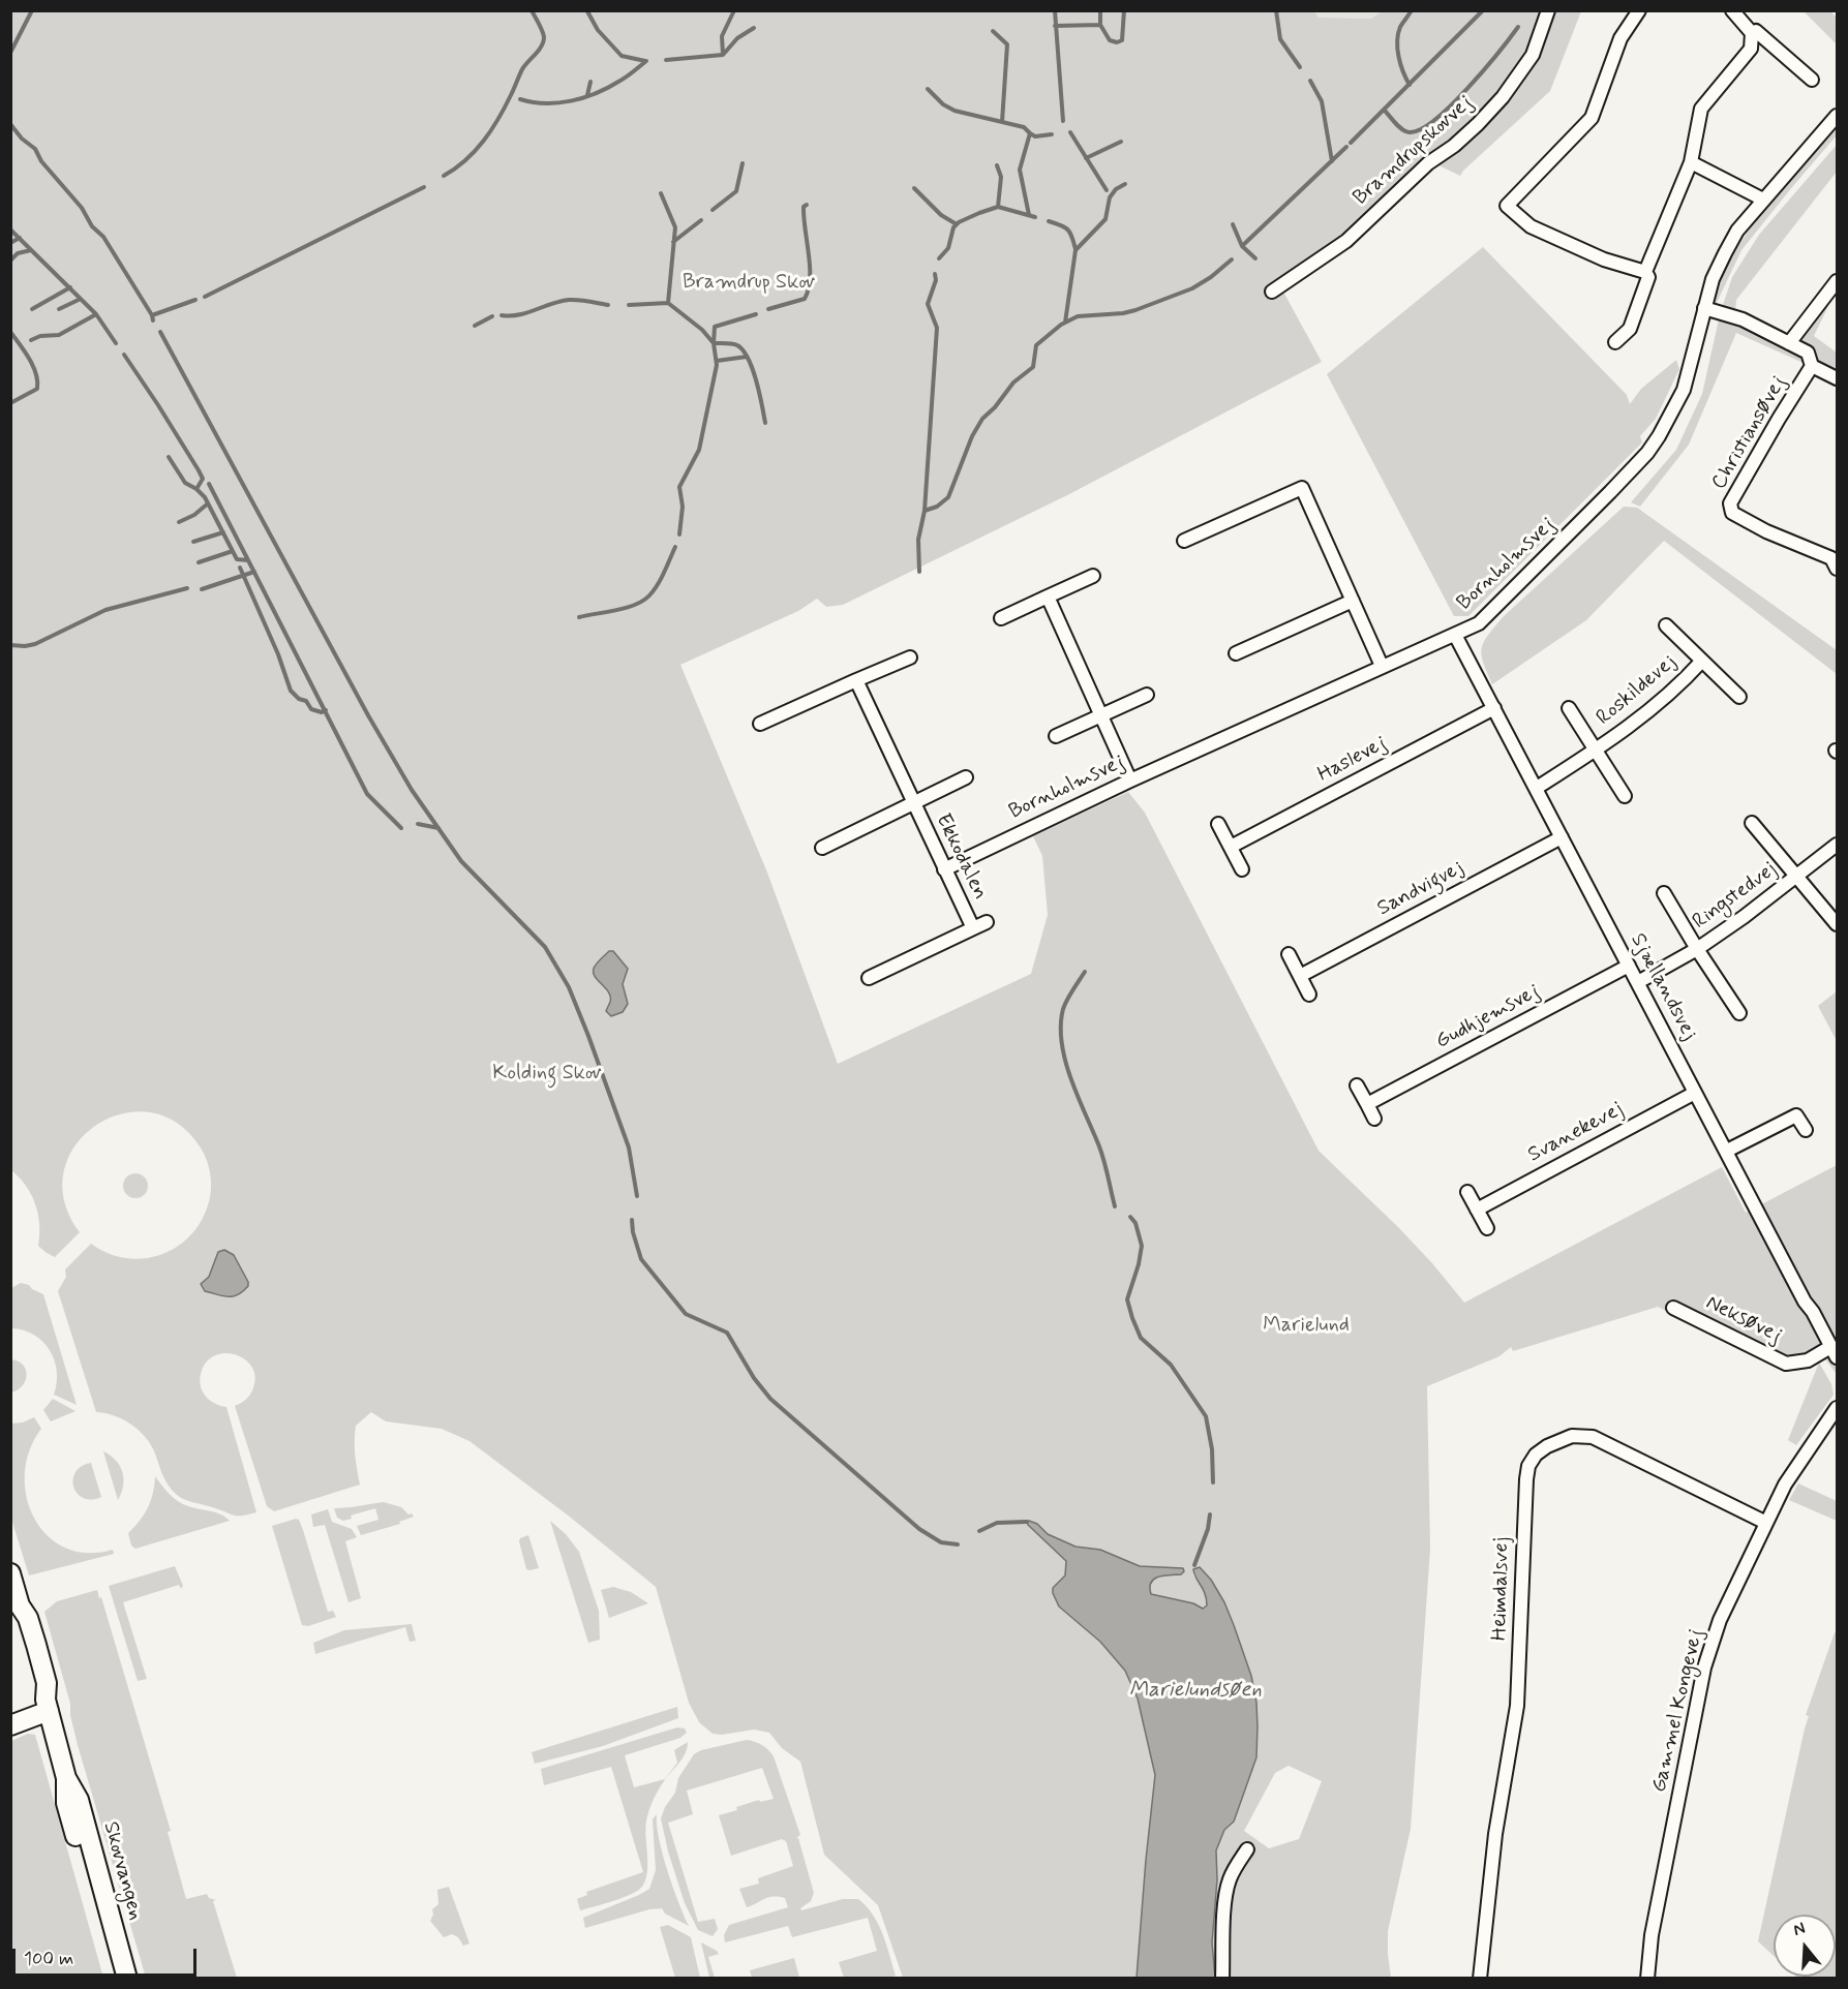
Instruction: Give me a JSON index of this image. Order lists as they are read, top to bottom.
{
  "streets": {
    "street": [
      "Bramdrupskovvej",
      "Christiansøvej",
      "Bornholmsvej",
      "Roskildevej",
      "Haslevej",
      "Ekkodalen",
      "Sandvigvej",
      "Ringstedvej",
      "Sjællandsvej",
      "Gudhjemsvej",
      "Svanekevej",
      "Neksøvej",
      "Heimdalsvej",
      "Gammel Kongevej",
      "Skovvangen"
    ]
  },
  "crossings": [
    ["Christiansøvej", "Bornholmsvej"],
    ["Bornholmsvej", "Ekkodalen"],
    ["Bornholmsvej", "Sjællandsvej"],
    ["Roskildevej", "Sjællandsvej"],
    ["Haslevej", "Sjællandsvej"],
    ["Sandvigvej", "Sjællandsvej"],
    ["Ringstedvej", "Sjællandsvej"],
    ["Sjællandsvej", "Gudhjemsvej"],
    ["Sjællandsvej", "Svanekevej"],
    ["Sjællandsvej", "Neksøvej"],
    ["Heimdalsvej", "Gammel Kongevej"]
  ],
  "water": ["Marielundsøen"],
  "parks": ["Bramdrup Skov", "Kolding Skov", "Marielund"],
  "scale_bar": "100 m",
  "north": "top"
}
